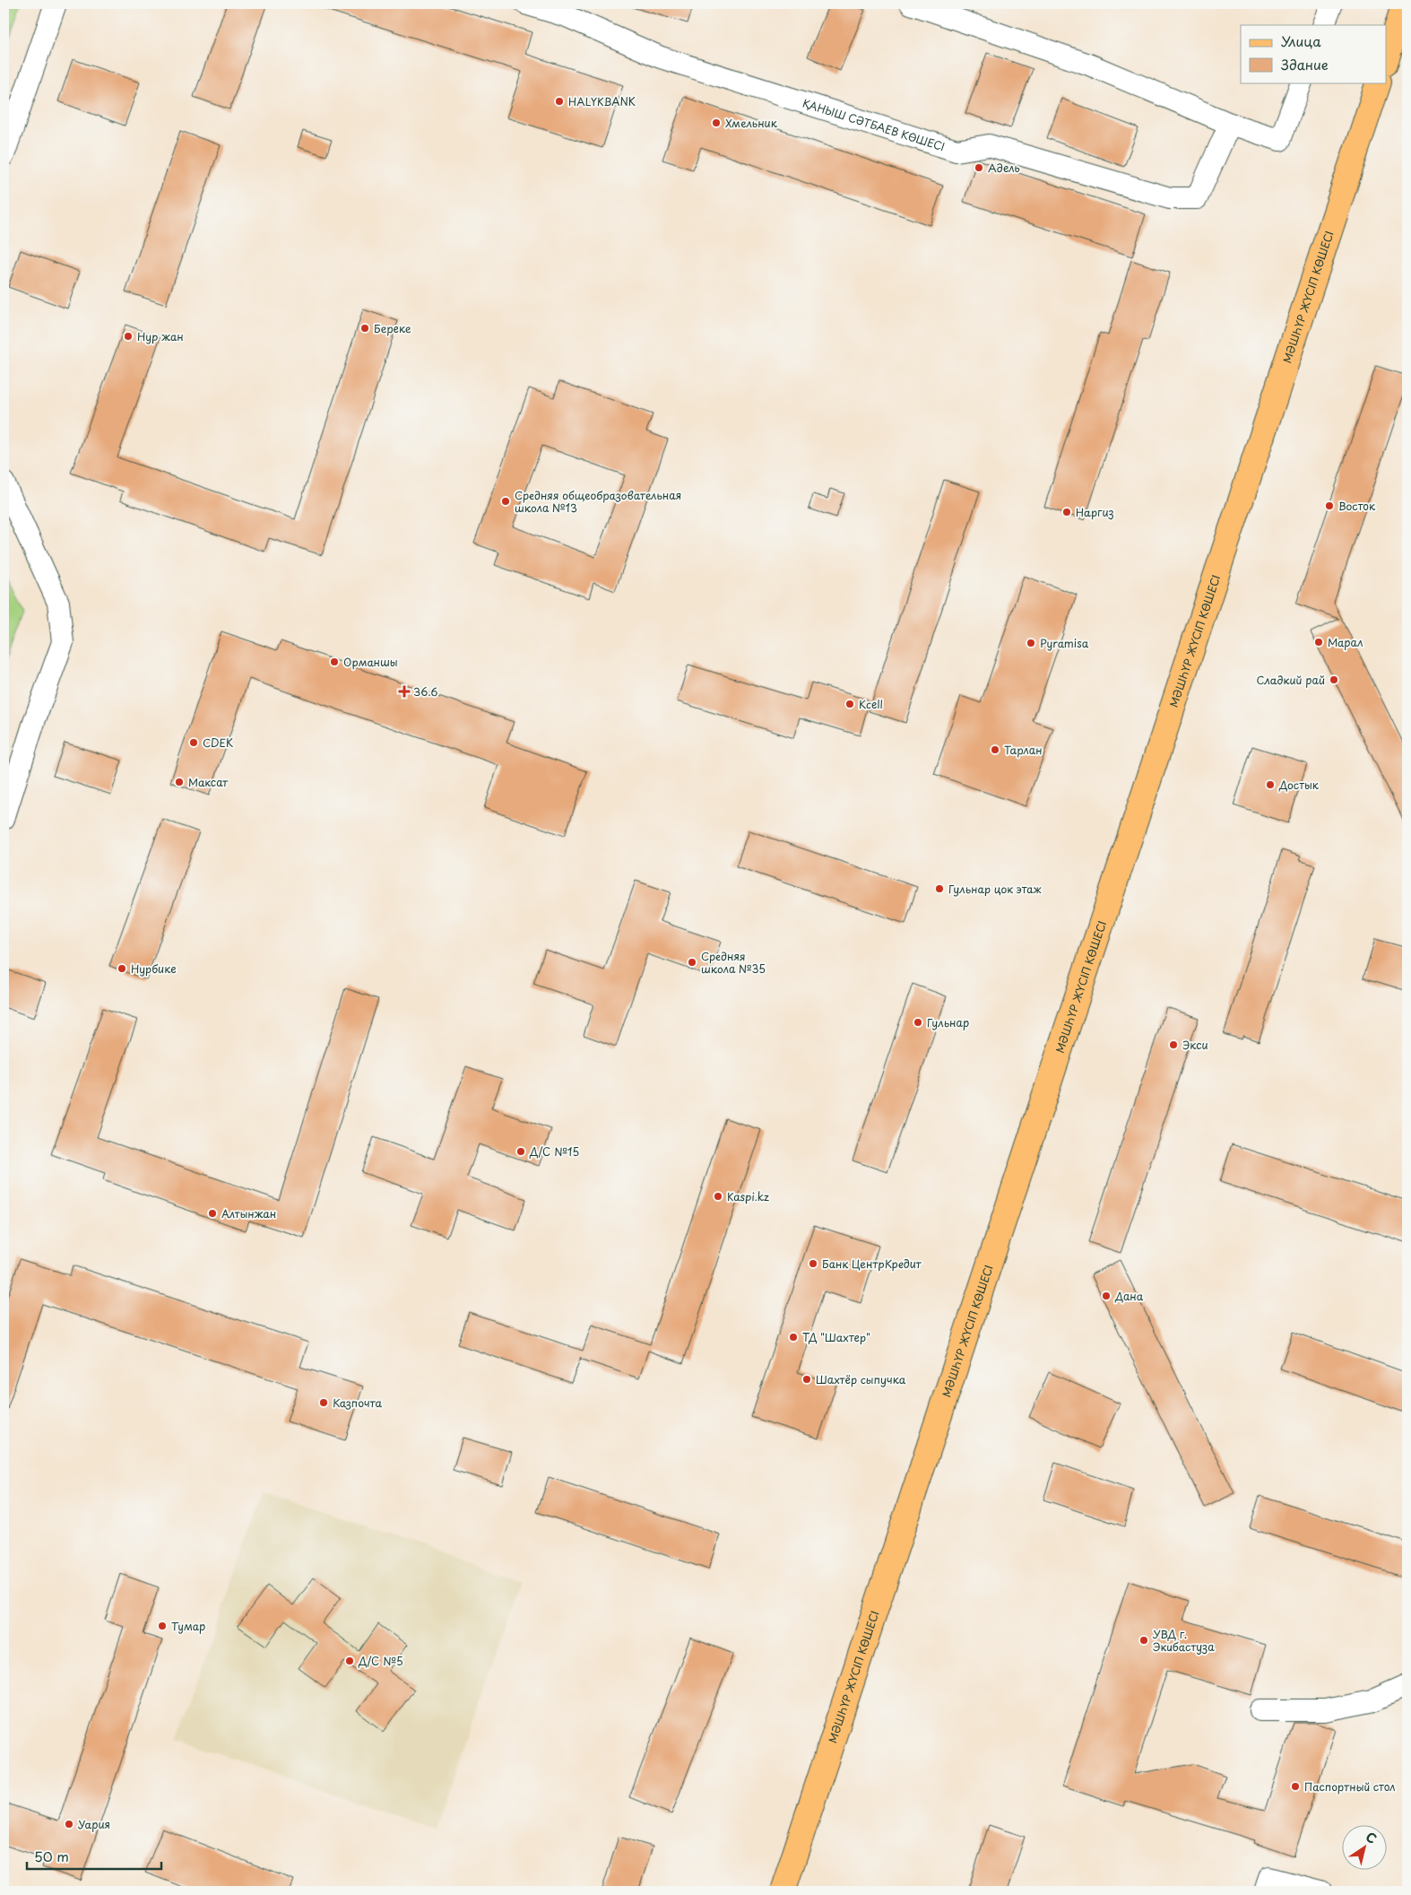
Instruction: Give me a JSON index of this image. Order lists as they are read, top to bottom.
{
  "streets": {
    "main road": ["МӘШҺҮР ЖҮСІП КӨШЕСІ"],
    "street": ["ҚАНЫШ СӘТБАЕВ КӨШЕСІ"]
  },
  "places": {
    "other": [
      "HALYKBANK",
      "Хмельник",
      "Адель",
      "Береке",
      "Нур жан",
      "Средняя общеобразовательная школа №13",
      "Восток",
      "Наргиз",
      "Марал",
      "Pyramisa",
      "Орманшы",
      "Сладкий рай",
      "Kcell",
      "CDEK",
      "Тарлан",
      "Максат",
      "Достык",
      "Гульнар цок этаж",
      "Средняя школа №35",
      "Нурбике",
      "Гульнар",
      "Экси",
      "Д/С №15",
      "Kaspi.kz",
      "Алтынжан",
      "Банк ЦентрКредит",
      "Дана",
      "ТД \"Шахтер\"",
      "Шахтёр сыпучка",
      "Казпочта",
      "Тумар",
      "УВД г. Экибастуза",
      "Д/С №5",
      "Паспортный стол",
      "Уария"
    ],
    "health": ["36.6"]
  },
  "legend": ["Улица", "Здание"],
  "scale_bar": "50 m",
  "north": "top right"
}
